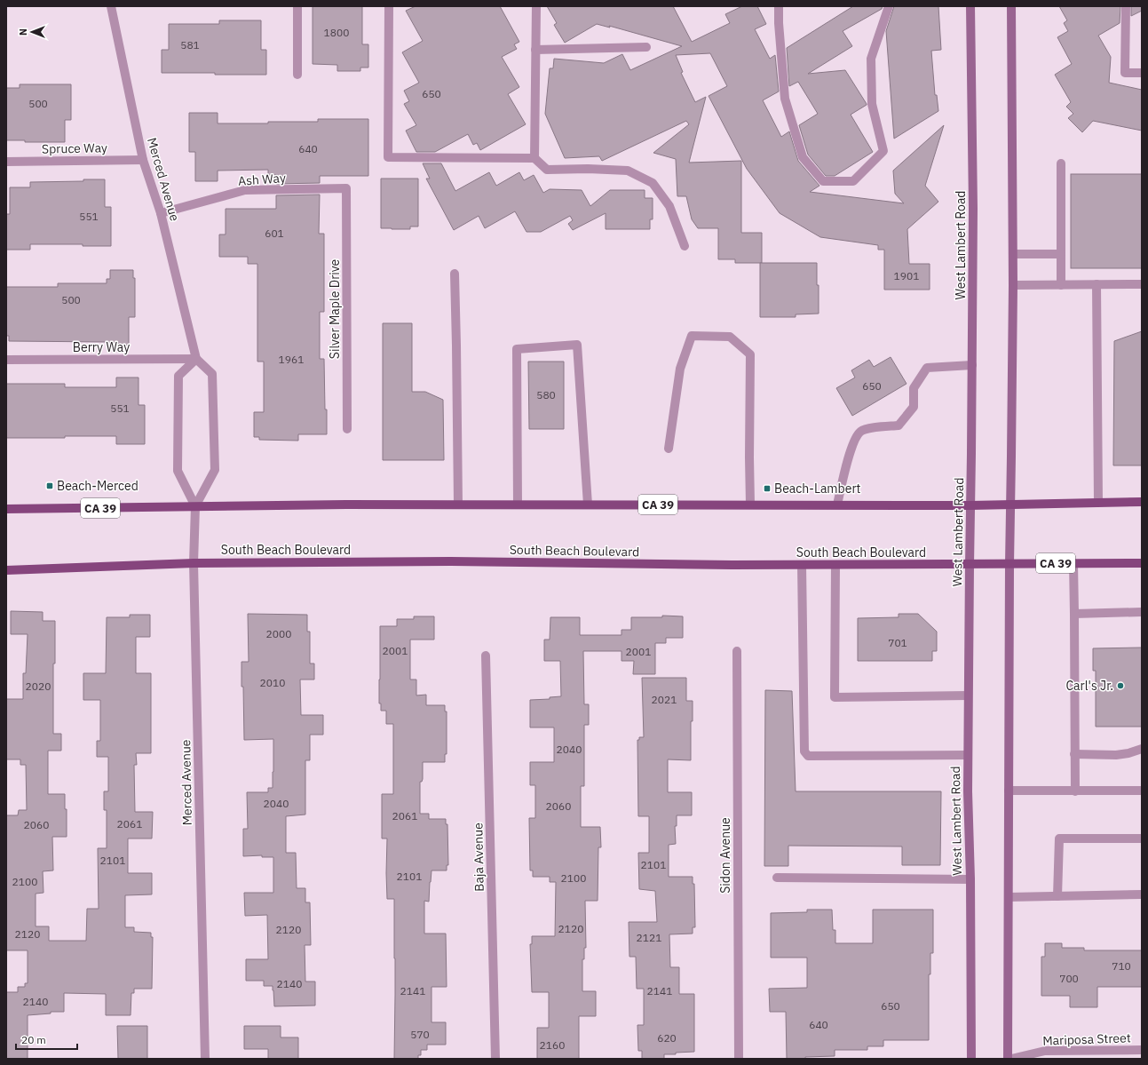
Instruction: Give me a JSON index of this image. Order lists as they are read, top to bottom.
{
  "streets": {
    "main road": ["West Lambert Road", "CA 39", "South Beach Boulevard"],
    "street": [
      "Spruce Way",
      "Merced Avenue",
      "Ash Way",
      "Silver Maple Drive",
      "Berry Way",
      "Sidon Avenue",
      "Baja Avenue",
      "Mariposa Street"
    ]
  },
  "crossings": [
    ["Spruce Way", "Merced Avenue"],
    ["Merced Avenue", "Ash Way"],
    ["Merced Avenue", "Berry Way"],
    ["Merced Avenue", "CA 39"],
    ["Merced Avenue", "South Beach Boulevard"],
    ["Ash Way", "Silver Maple Drive"],
    ["West Lambert Road", "CA 39"],
    ["West Lambert Road", "South Beach Boulevard"]
  ],
  "places": {
    "transit": ["Beach-Merced", "Beach-Lambert"],
    "other": ["Carl's Jr."]
  },
  "house_numbers": [
    "1800",
    "581",
    "650",
    "500",
    "640",
    "551",
    "601",
    "1901",
    "500",
    "1961",
    "650",
    "580",
    "551",
    "2000",
    "701",
    "2001",
    "2001",
    "2010",
    "2020",
    "2021",
    "2040",
    "2040",
    "2060",
    "2061",
    "2061",
    "2060",
    "2101",
    "2101",
    "2101",
    "2100",
    "2100",
    "2120",
    "2120",
    "2120",
    "2121",
    "710",
    "700",
    "2140",
    "2141",
    "2141",
    "2140",
    "650",
    "640",
    "570",
    "620",
    "2160"
  ],
  "scale_bar": "20 m",
  "north": "left"
}
